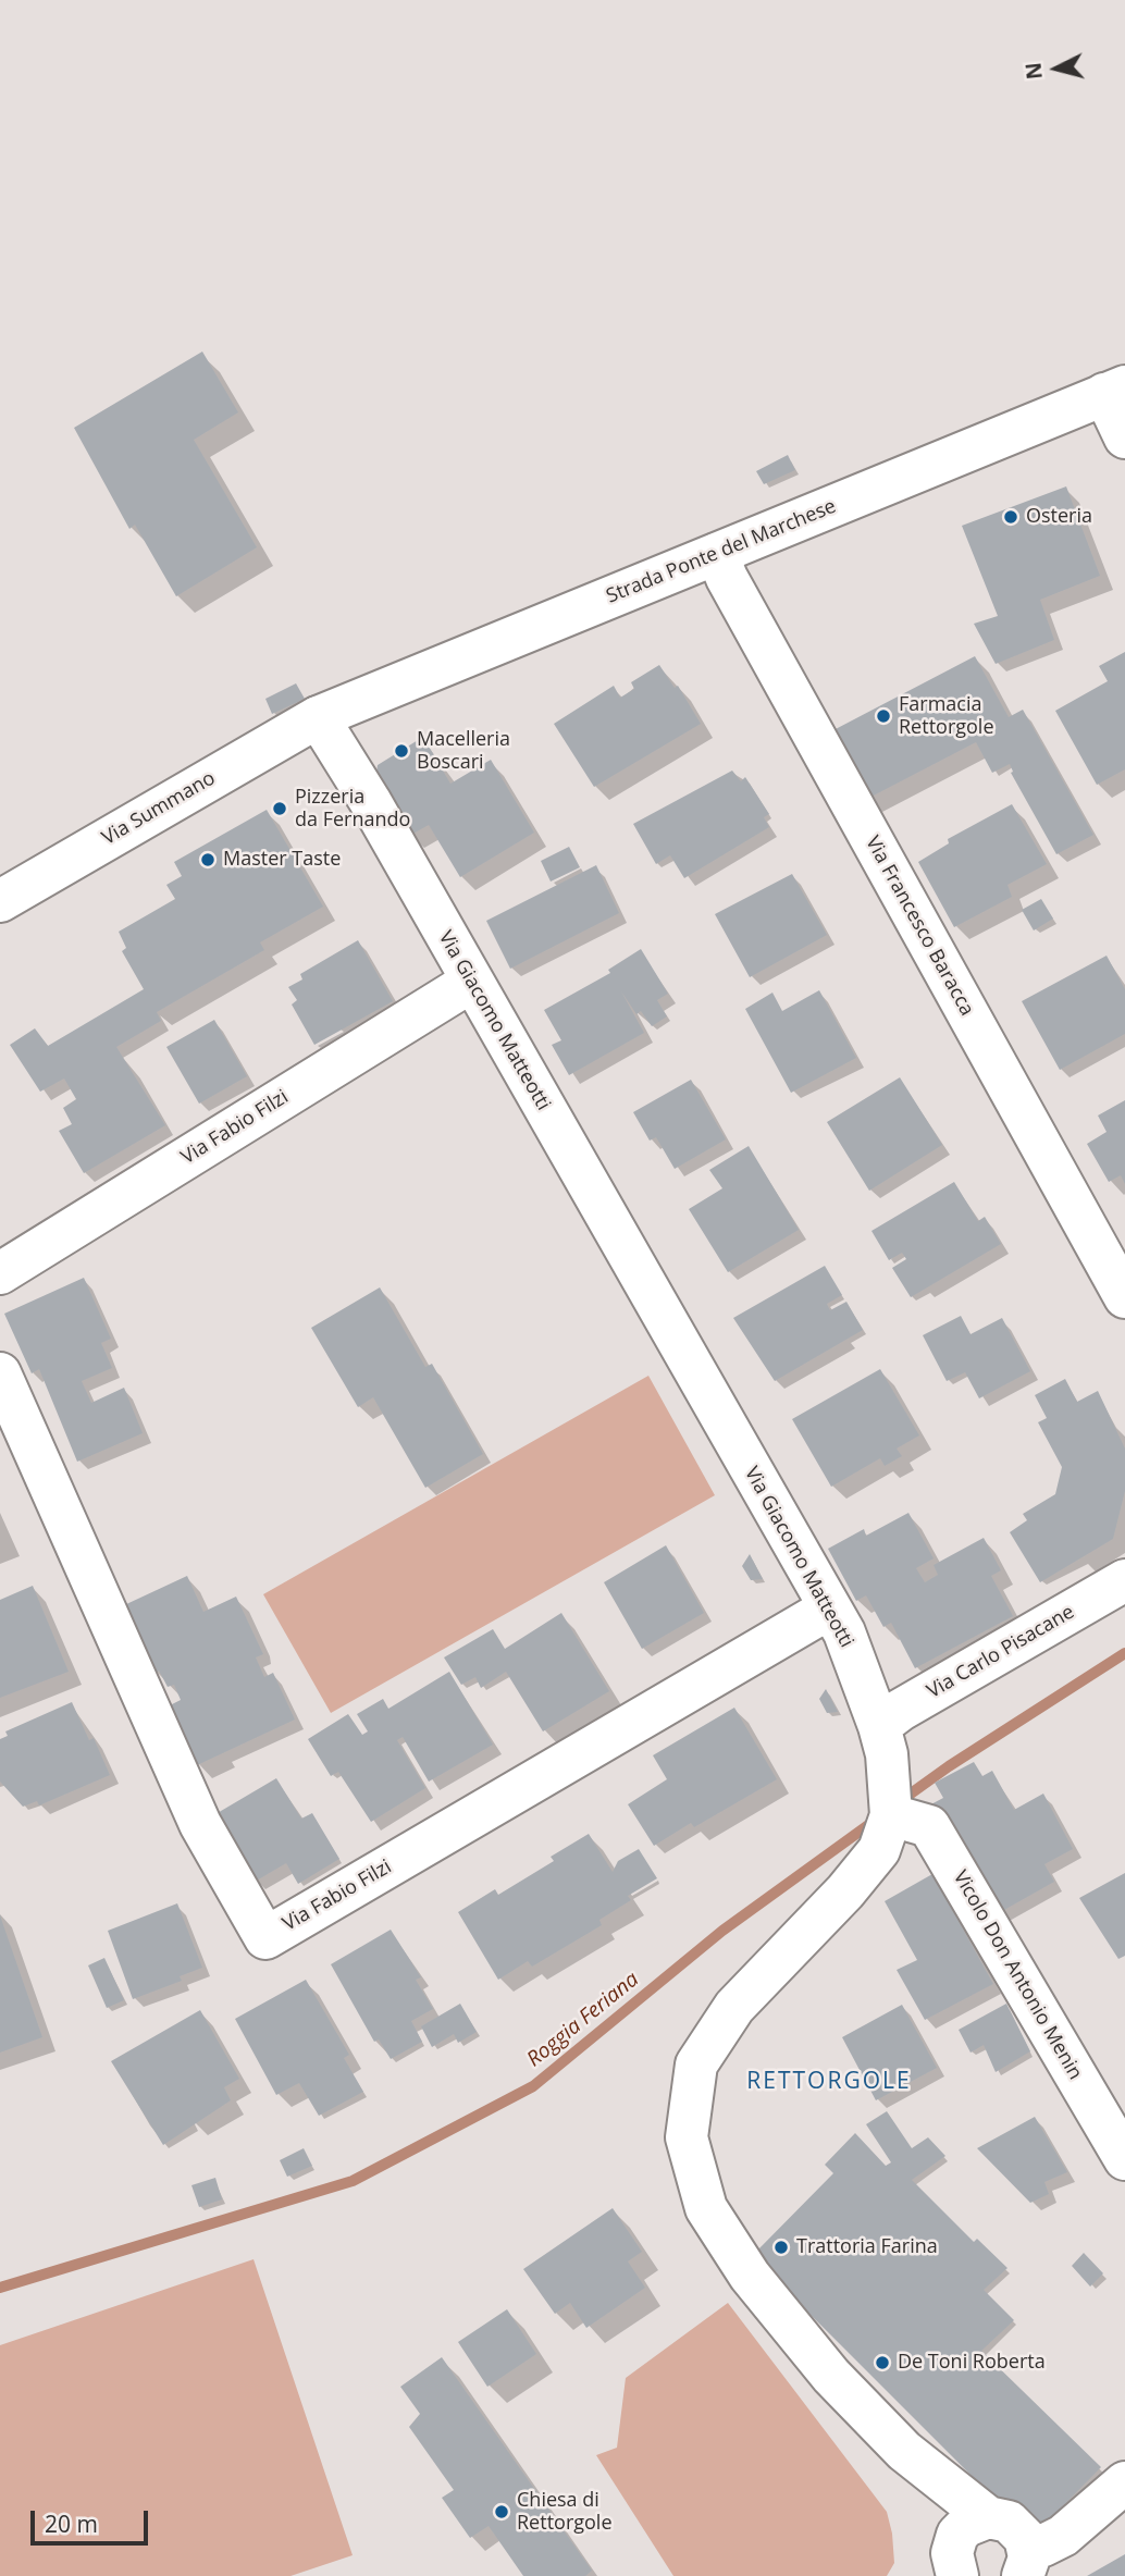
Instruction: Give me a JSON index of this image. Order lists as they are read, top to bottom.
{
  "streets": {
    "street": [
      "Strada Ponte del Marchese",
      "Via Summano",
      "Via Francesco Baracca",
      "Via Giacomo Matteotti",
      "Via Fabio Filzi",
      "Via Carlo Pisacane",
      "Vicolo Don Antonio Menin"
    ]
  },
  "crossings": [
    ["Strada Ponte del Marchese", "Via Summano"],
    ["Strada Ponte del Marchese", "Via Francesco Baracca"],
    ["Strada Ponte del Marchese", "Via Giacomo Matteotti"],
    ["Via Summano", "Via Giacomo Matteotti"],
    ["Via Giacomo Matteotti", "Via Fabio Filzi"],
    ["Via Giacomo Matteotti", "Via Carlo Pisacane"],
    ["Via Giacomo Matteotti", "Vicolo Don Antonio Menin"]
  ],
  "districts": ["RETTORGOLE"],
  "water": ["Roggia Feriana"],
  "places": [
    "Osteria",
    "Farmacia Rettorgole",
    "Macelleria Boscari",
    "Pizzeria da Fernando",
    "Master Taste",
    "Trattoria Farina",
    "De Toni Roberta",
    "Chiesa di Rettorgole"
  ],
  "scale_bar": "20 m",
  "north": "left"
}
